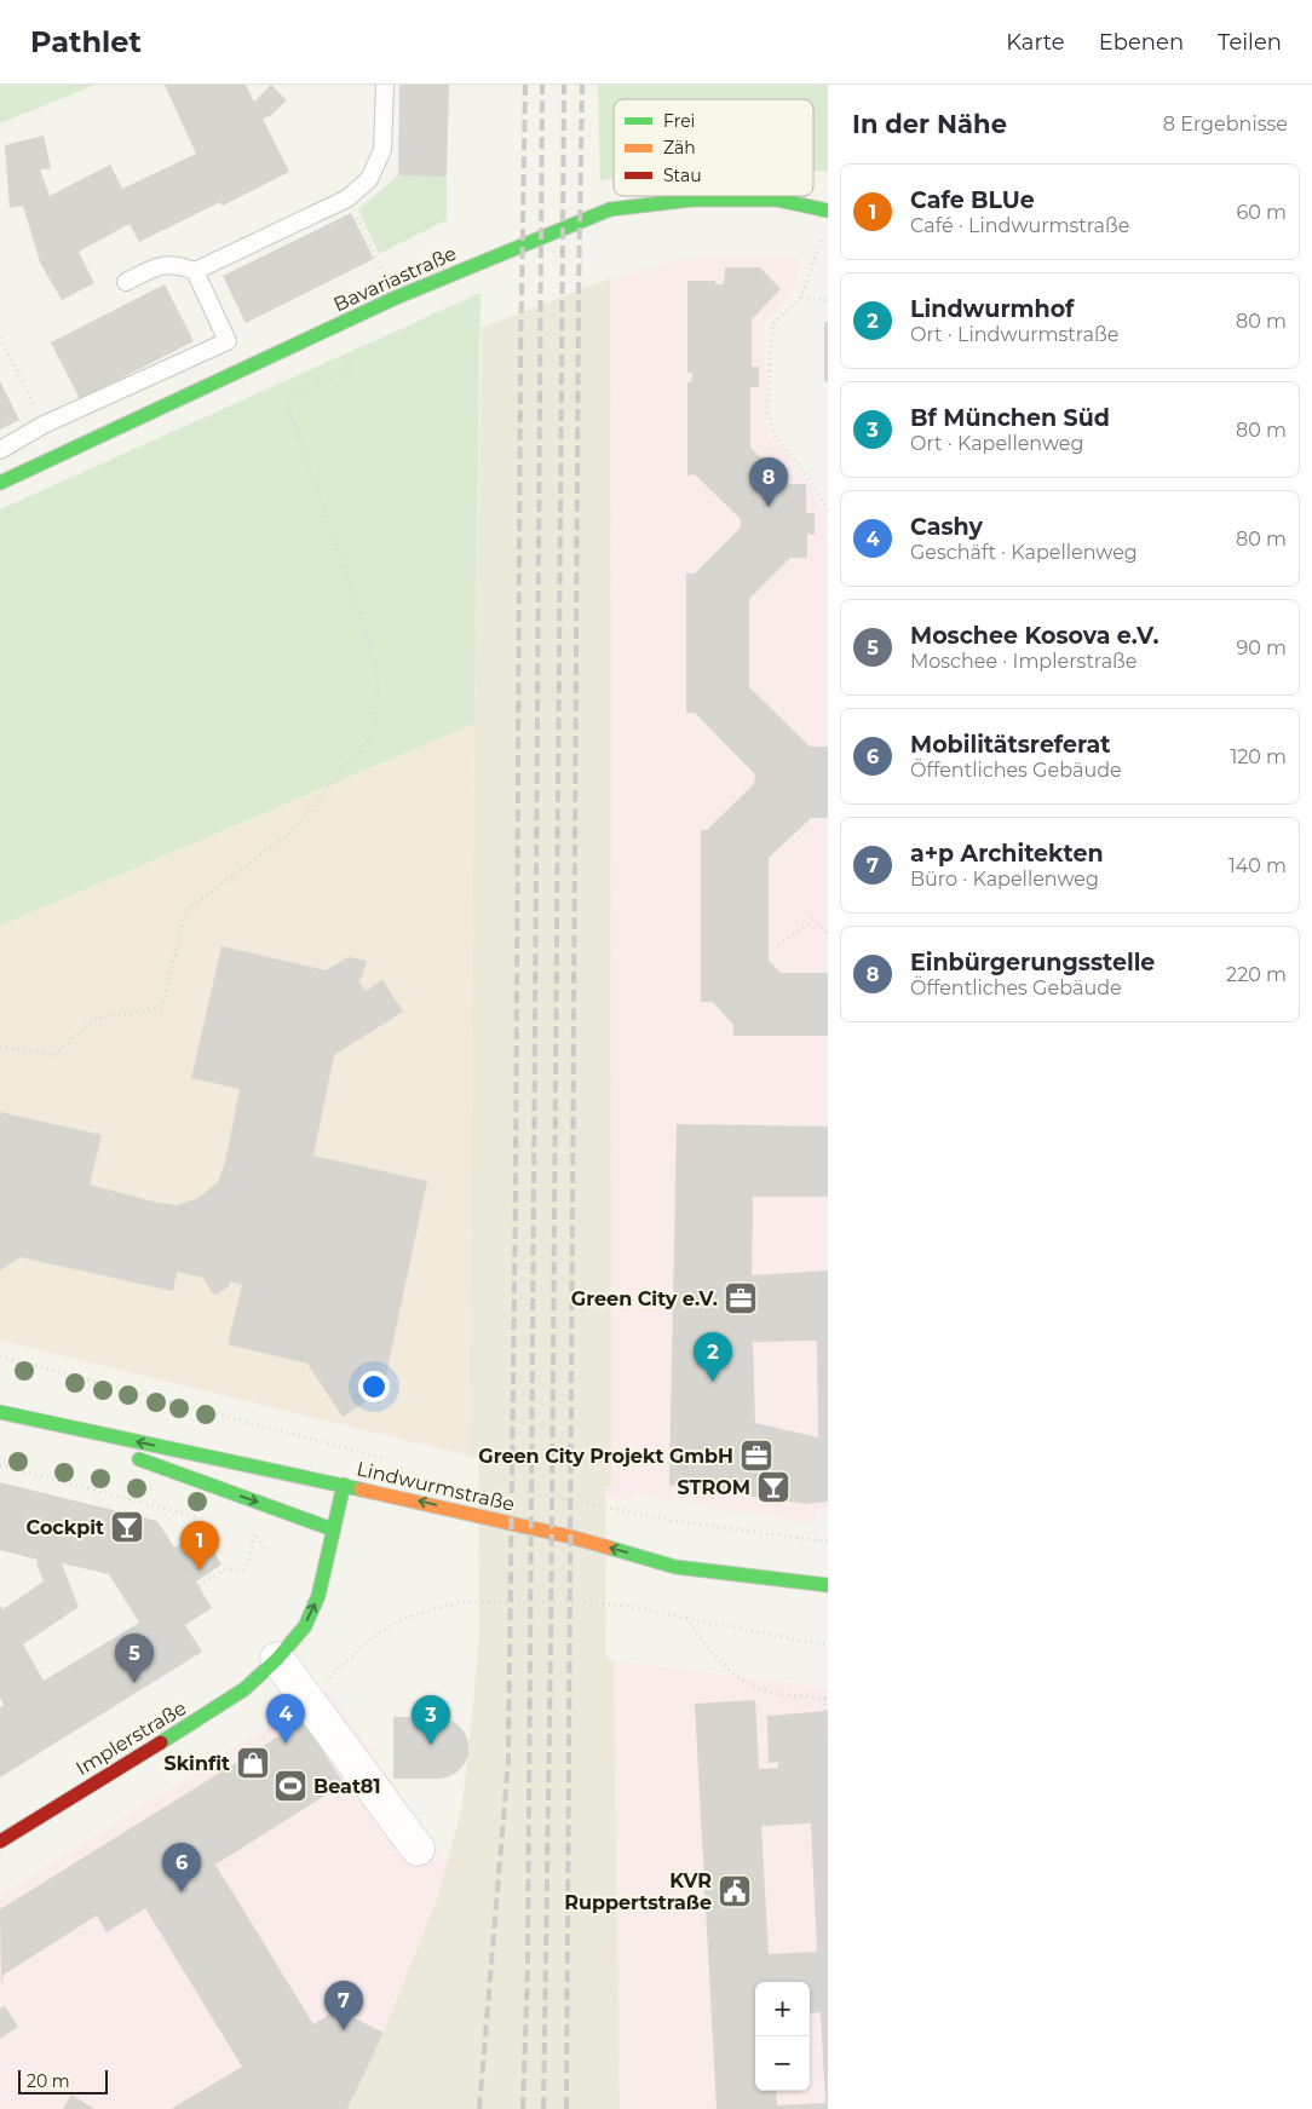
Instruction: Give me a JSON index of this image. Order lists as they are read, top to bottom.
{
  "streets": {
    "main road": ["Bavariastraße", "Lindwurmstraße", "Implerstraße"]
  },
  "crossings": [
    ["Lindwurmstraße", "Implerstraße"]
  ],
  "places": {
    "office": ["Green City e.V.", "Green City Projekt GmbH"],
    "bar": ["STROM", "Cockpit"],
    "shop": ["Skinfit"],
    "sports": ["Beat81"],
    "public building": ["KVR Ruppertstraße"]
  },
  "legend": ["Frei", "Zäh", "Stau"],
  "scale_bar": "20 m",
  "page": {
    "header": "Pathlet",
    "nav": ["Karte", "Ebenen", "Teilen"],
    "heading": ["In der Nähe", "8 Ergebnisse"],
    "list": [
      {
        "mark": "1",
        "name": "Cafe BLUe",
        "note": "Café · Lindwurmstraße",
        "value": "60 m"
      },
      {
        "mark": "2",
        "name": "Lindwurmhof",
        "note": "Ort · Lindwurmstraße",
        "value": "80 m"
      },
      {
        "mark": "3",
        "name": "Bf München Süd",
        "note": "Ort · Kapellenweg",
        "value": "80 m"
      },
      {
        "mark": "4",
        "name": "Cashy",
        "note": "Geschäft · Kapellenweg",
        "value": "80 m"
      },
      {
        "mark": "5",
        "name": "Moschee Kosova e.V.",
        "note": "Moschee · Implerstraße",
        "value": "90 m"
      },
      {
        "mark": "6",
        "name": "Mobilitätsreferat",
        "note": "Öffentliches Gebäude",
        "value": "120 m"
      },
      {
        "mark": "7",
        "name": "a+p Architekten",
        "note": "Büro · Kapellenweg",
        "value": "140 m"
      },
      {
        "mark": "8",
        "name": "Einbürgerungsstelle",
        "note": "Öffentliches Gebäude",
        "value": "220 m"
      }
    ],
    "pins": [
      "8",
      "2",
      "1",
      "5",
      "4",
      "3",
      "6",
      "7"
    ],
    "map_buttons": ["+", "−"],
    "scale": "20 m"
  }
}
